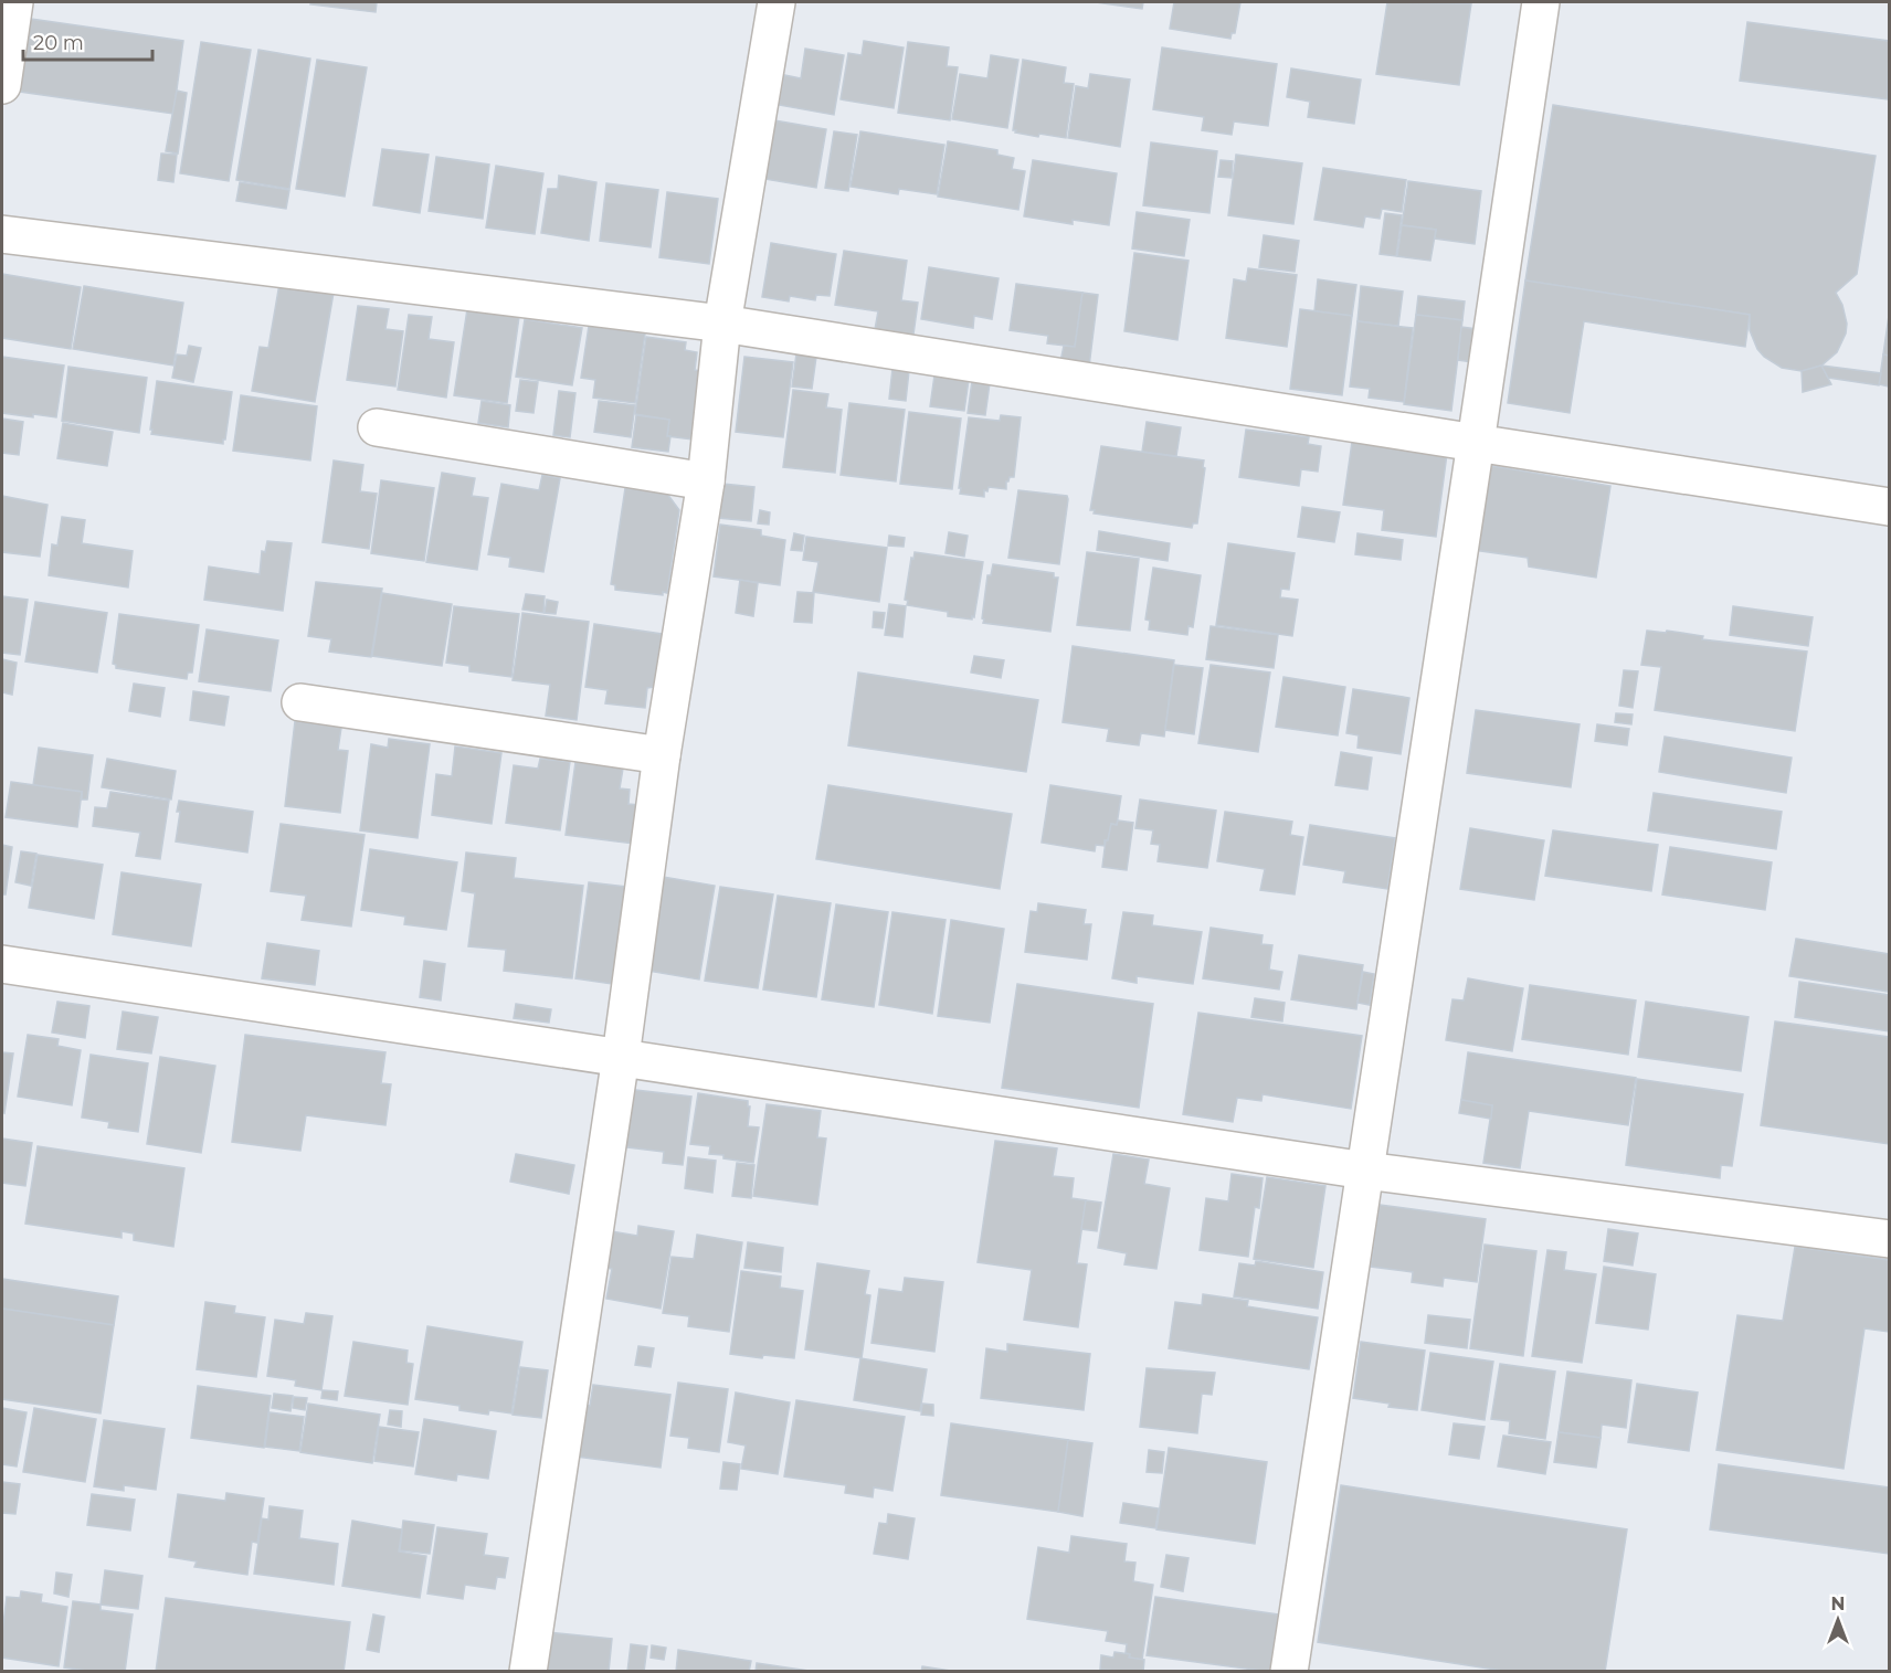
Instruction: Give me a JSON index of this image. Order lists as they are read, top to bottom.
{
  "scale_bar": "20 m",
  "north": "top"
}
